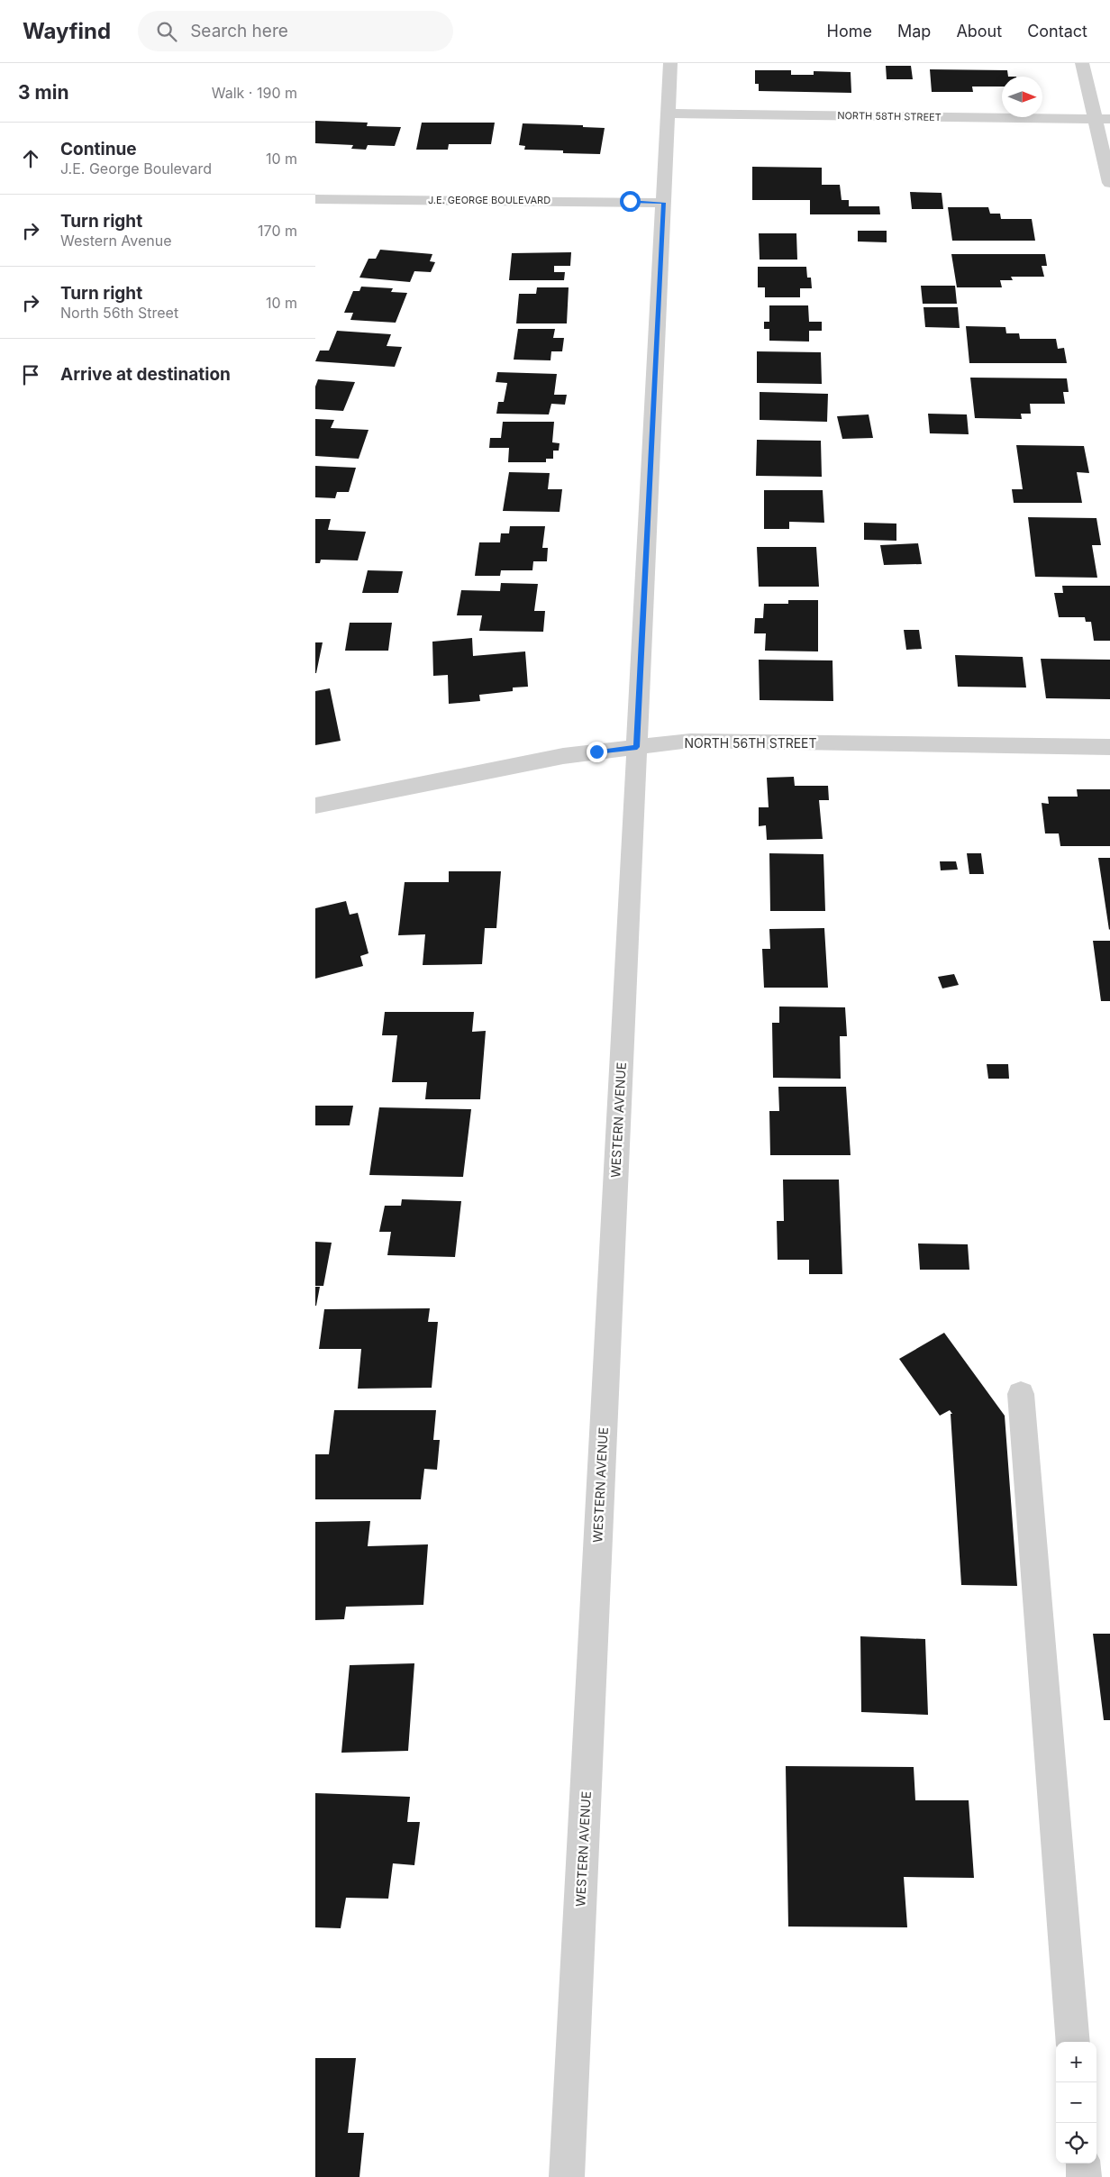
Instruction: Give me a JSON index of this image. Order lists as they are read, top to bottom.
{
  "streets": {
    "street": [
      "NORTH 58TH STREET",
      "J.E. GEORGE BOULEVARD",
      "NORTH 56TH STREET",
      "WESTERN AVENUE"
    ]
  },
  "crossings": [
    ["NORTH 58TH STREET", "WESTERN AVENUE"],
    ["J.E. GEORGE BOULEVARD", "WESTERN AVENUE"],
    ["NORTH 56TH STREET", "WESTERN AVENUE"]
  ],
  "north": "right",
  "page": {
    "header": "Wayfind",
    "search": "Search here",
    "nav": [
      "Home",
      "Map",
      "About",
      "Contact"
    ],
    "heading": ["3 min", "Walk · 190 m"],
    "list": [
      ["Continue", "J.E. George Boulevard", "10 m"],
      ["Turn right", "Western Avenue", "170 m"],
      ["Turn right", "North 56th Street", "10 m"],
      "Arrive at destination"
    ],
    "map_buttons": ["+", "−"]
  }
}
